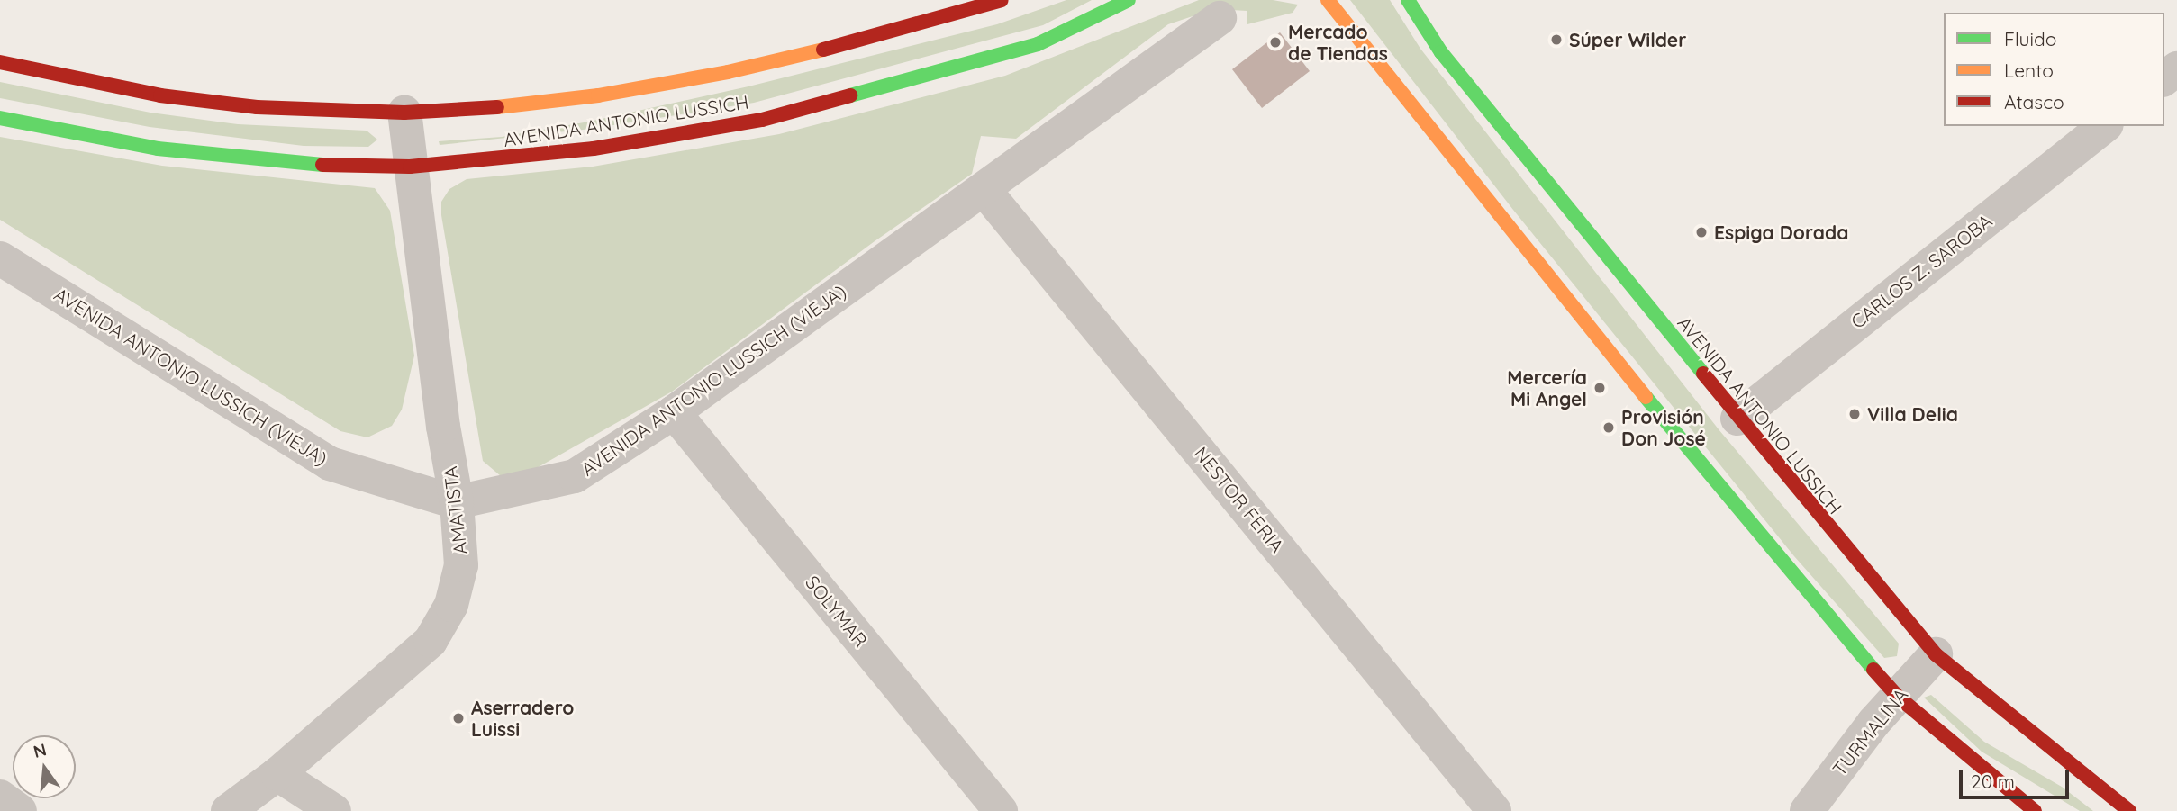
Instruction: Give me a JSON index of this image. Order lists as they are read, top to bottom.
{
  "streets": {
    "main road": ["AVENIDA ANTONIO LUSSICH"],
    "street": [
      "CARLOS Z. SAROBA",
      "AVENIDA ANTONIO LUSSICH (VIEJA)",
      "NESTOR FERIA",
      "AMATISTA",
      "SOLYMAR",
      "TURMALINA"
    ]
  },
  "crossings": [
    ["AVENIDA ANTONIO LUSSICH", "CARLOS Z. SAROBA"],
    ["AVENIDA ANTONIO LUSSICH", "AMATISTA"],
    ["AVENIDA ANTONIO LUSSICH", "TURMALINA"],
    ["AVENIDA ANTONIO LUSSICH (VIEJA)", "NESTOR FERIA"],
    ["AVENIDA ANTONIO LUSSICH (VIEJA)", "AMATISTA"],
    ["AVENIDA ANTONIO LUSSICH (VIEJA)", "SOLYMAR"]
  ],
  "places": [
    "Súper Wilder",
    "Mercado de Tiendas",
    "Espiga Dorada",
    "Mercería Mi Angel",
    "Villa Delia",
    "Provisión Don José",
    "Aserradero Luissi"
  ],
  "legend": ["Fluido", "Lento", "Atasco"],
  "scale_bar": "20 m",
  "north": "top"
}
